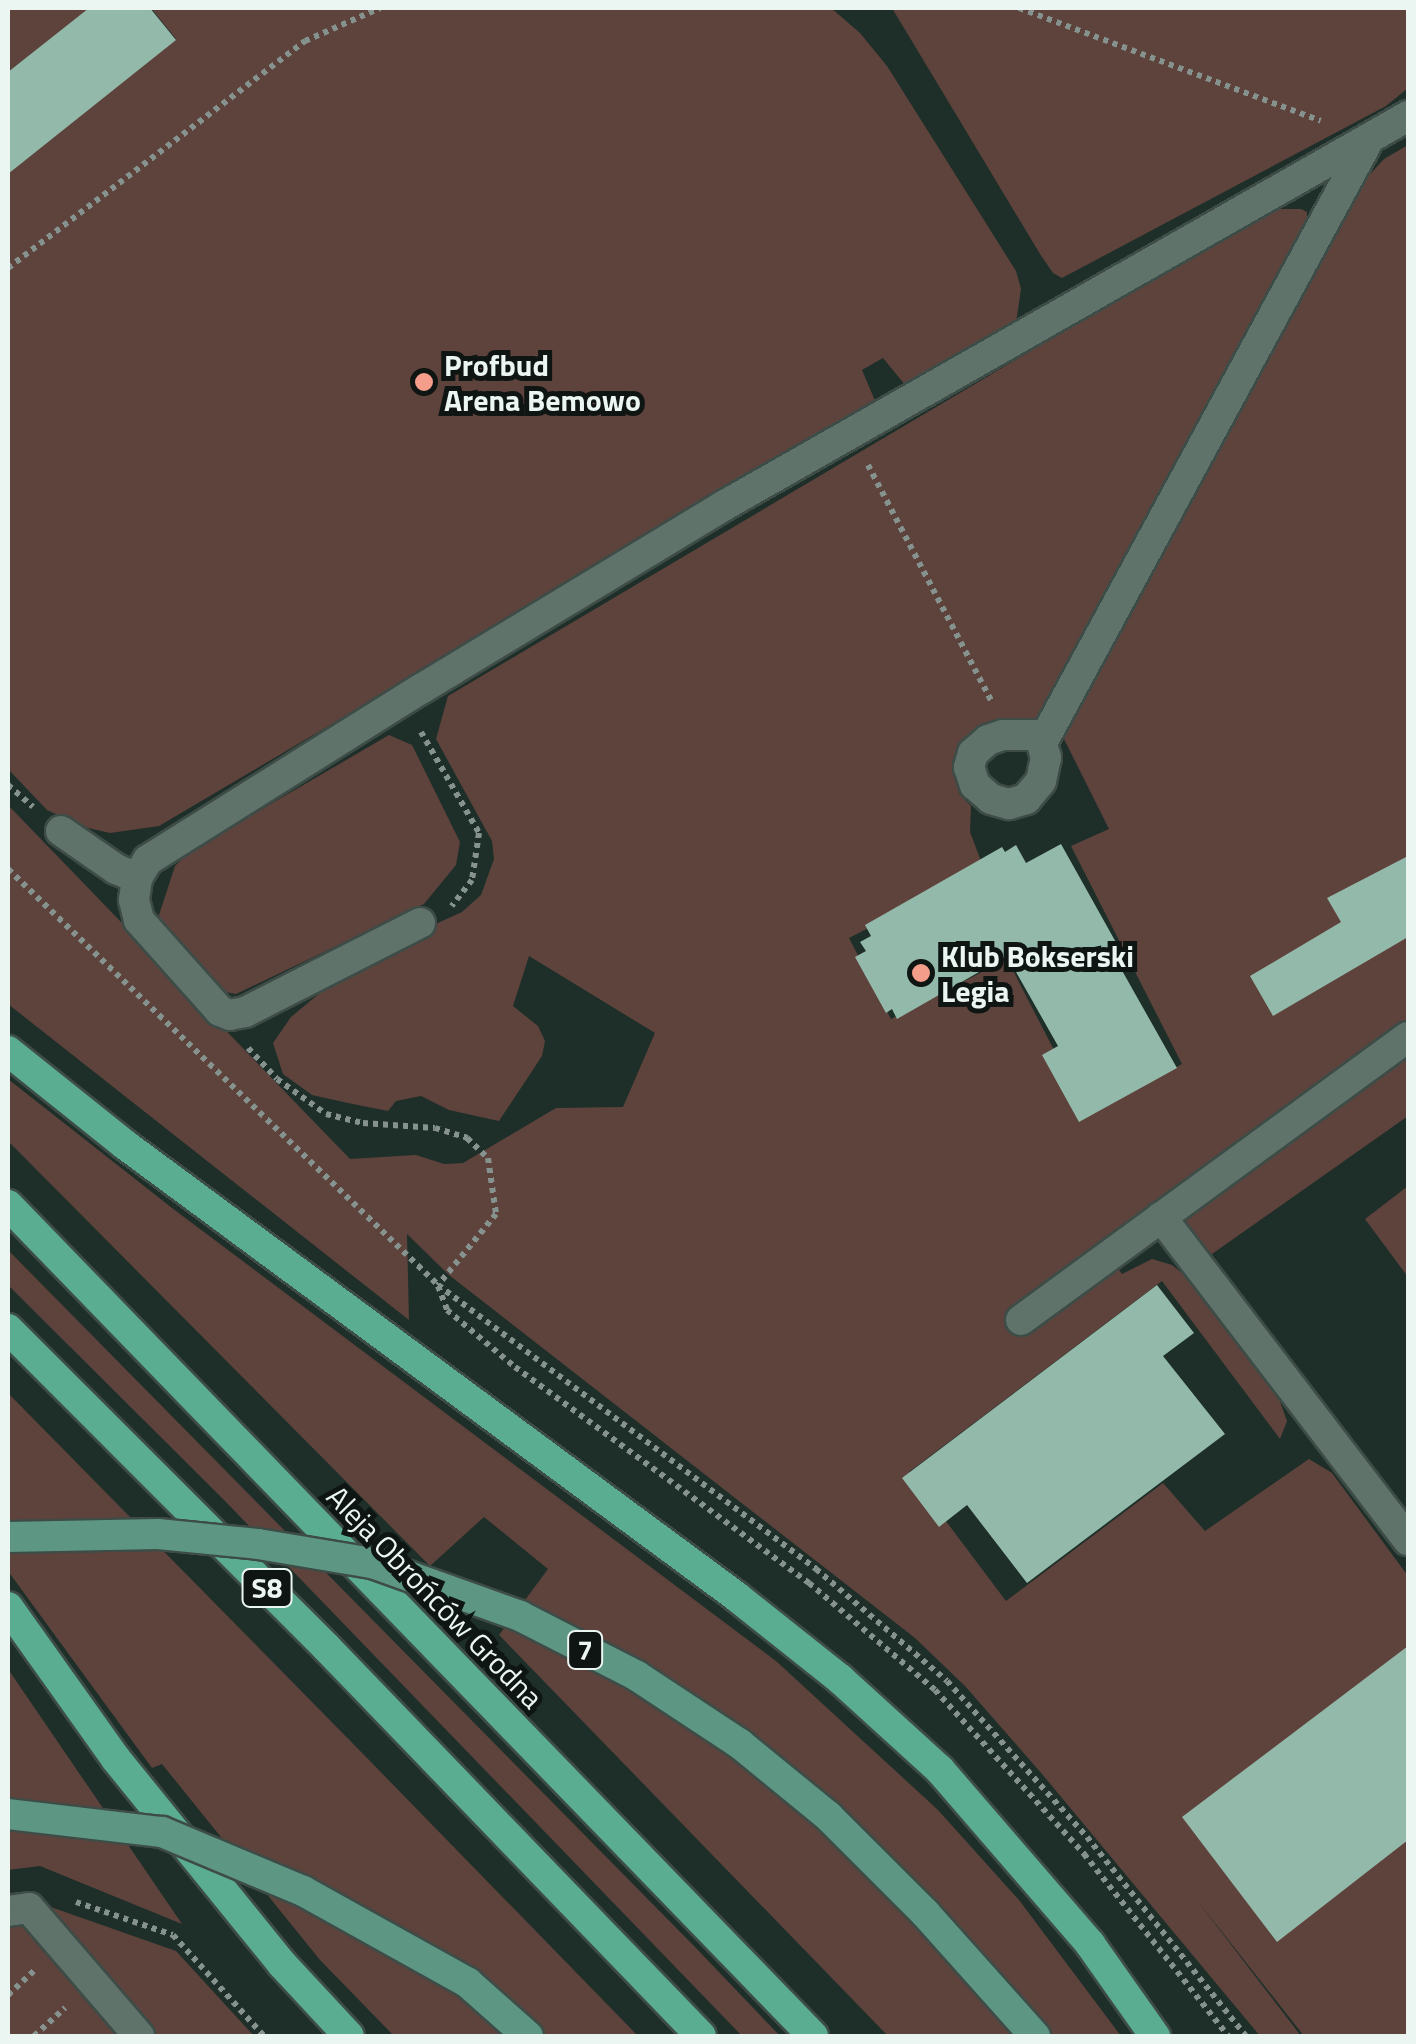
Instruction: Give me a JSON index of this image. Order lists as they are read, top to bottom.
{
  "streets": {
    "highway": ["S8", "Aleja Obrońców Grodna"],
    "main road": ["7"]
  },
  "places": ["Profbud Arena Bemowo", "Klub Bokserski Legia"]
}
